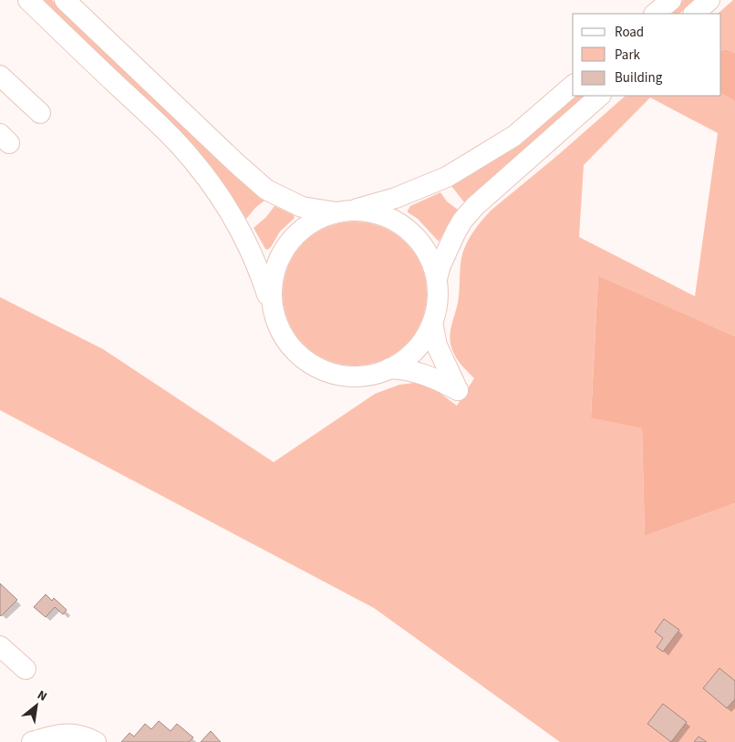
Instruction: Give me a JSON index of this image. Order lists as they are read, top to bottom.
{
  "legend": ["Road", "Park", "Building"],
  "north": "top right"
}
